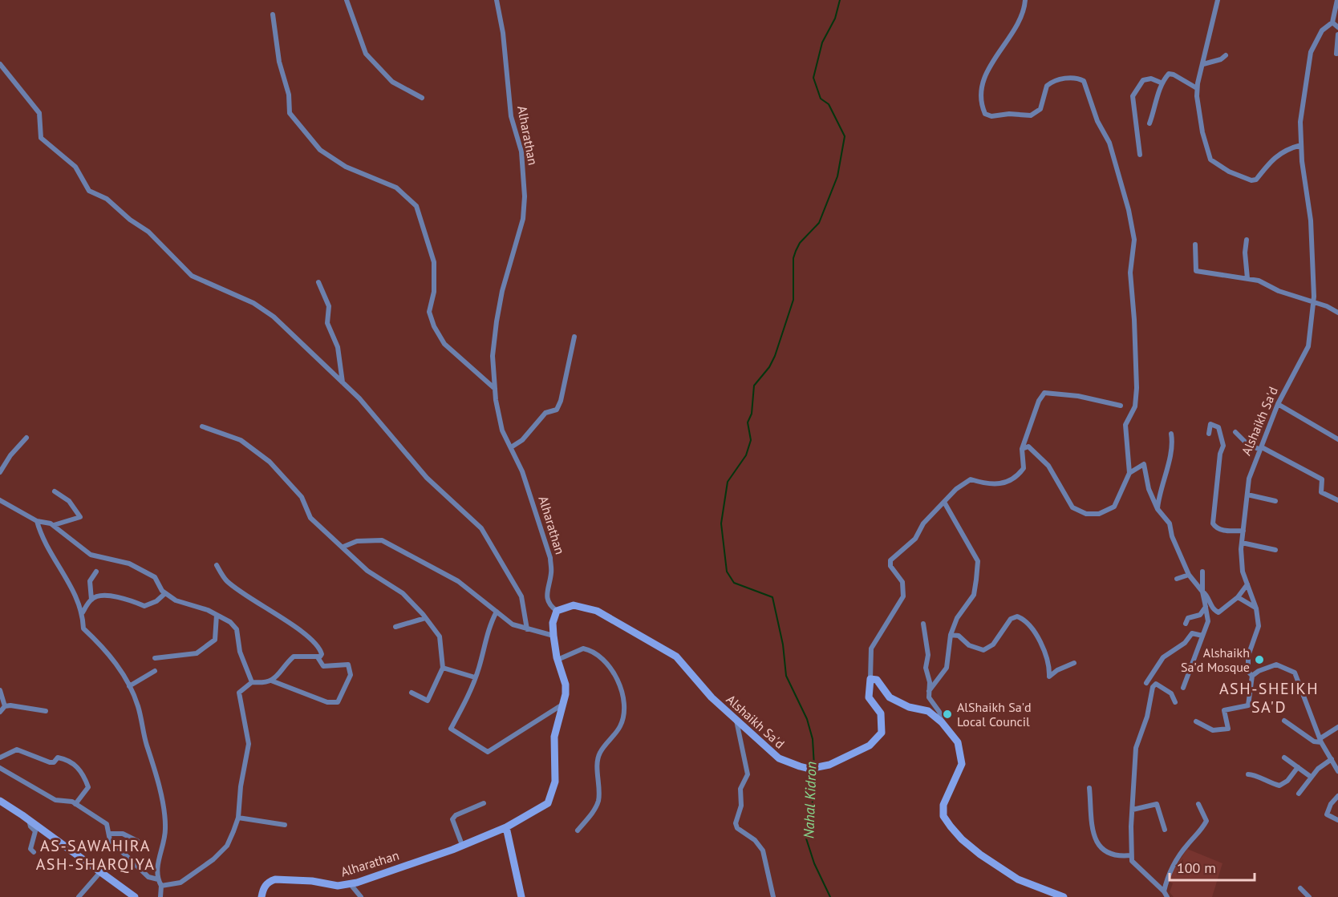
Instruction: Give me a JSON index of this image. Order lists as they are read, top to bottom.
{
  "streets": {
    "street": ["Alharathan", "Alshaikh Sa'd"]
  },
  "crossings": [
    ["Alharathan", "Alshaikh Sa'd"]
  ],
  "districts": ["ASH-SHEIKH SA'D", "AS-SAWAHIRA ASH-SHARQIYA"],
  "water": ["Nahal Kidron"],
  "places": ["Alshaikh Sa'd Mosque", "AlShaikh Sa'd Local Council"],
  "scale_bar": "100 m"
}
